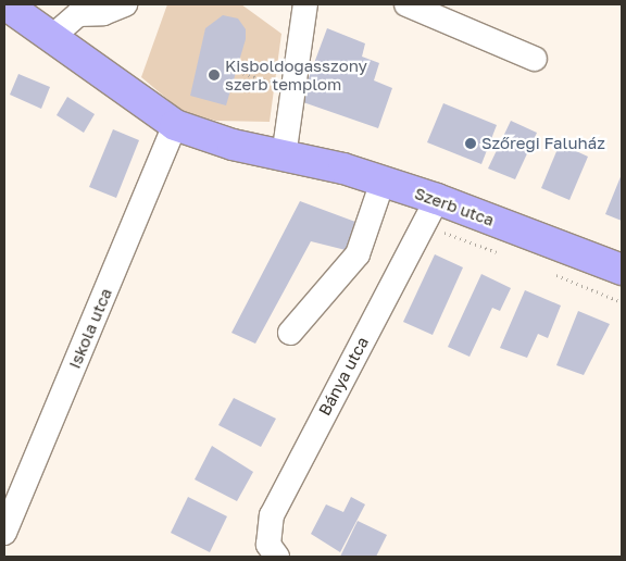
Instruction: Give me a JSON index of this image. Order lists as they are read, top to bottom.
{
  "streets": {
    "main road": ["Szerb utca"],
    "street": ["Iskola utca", "Bánya utca"]
  },
  "crossings": [
    ["Szerb utca", "Iskola utca"],
    ["Szerb utca", "Bánya utca"]
  ],
  "places": ["Kisboldogasszony szerb templom", "Szőregi Faluház"]
}
